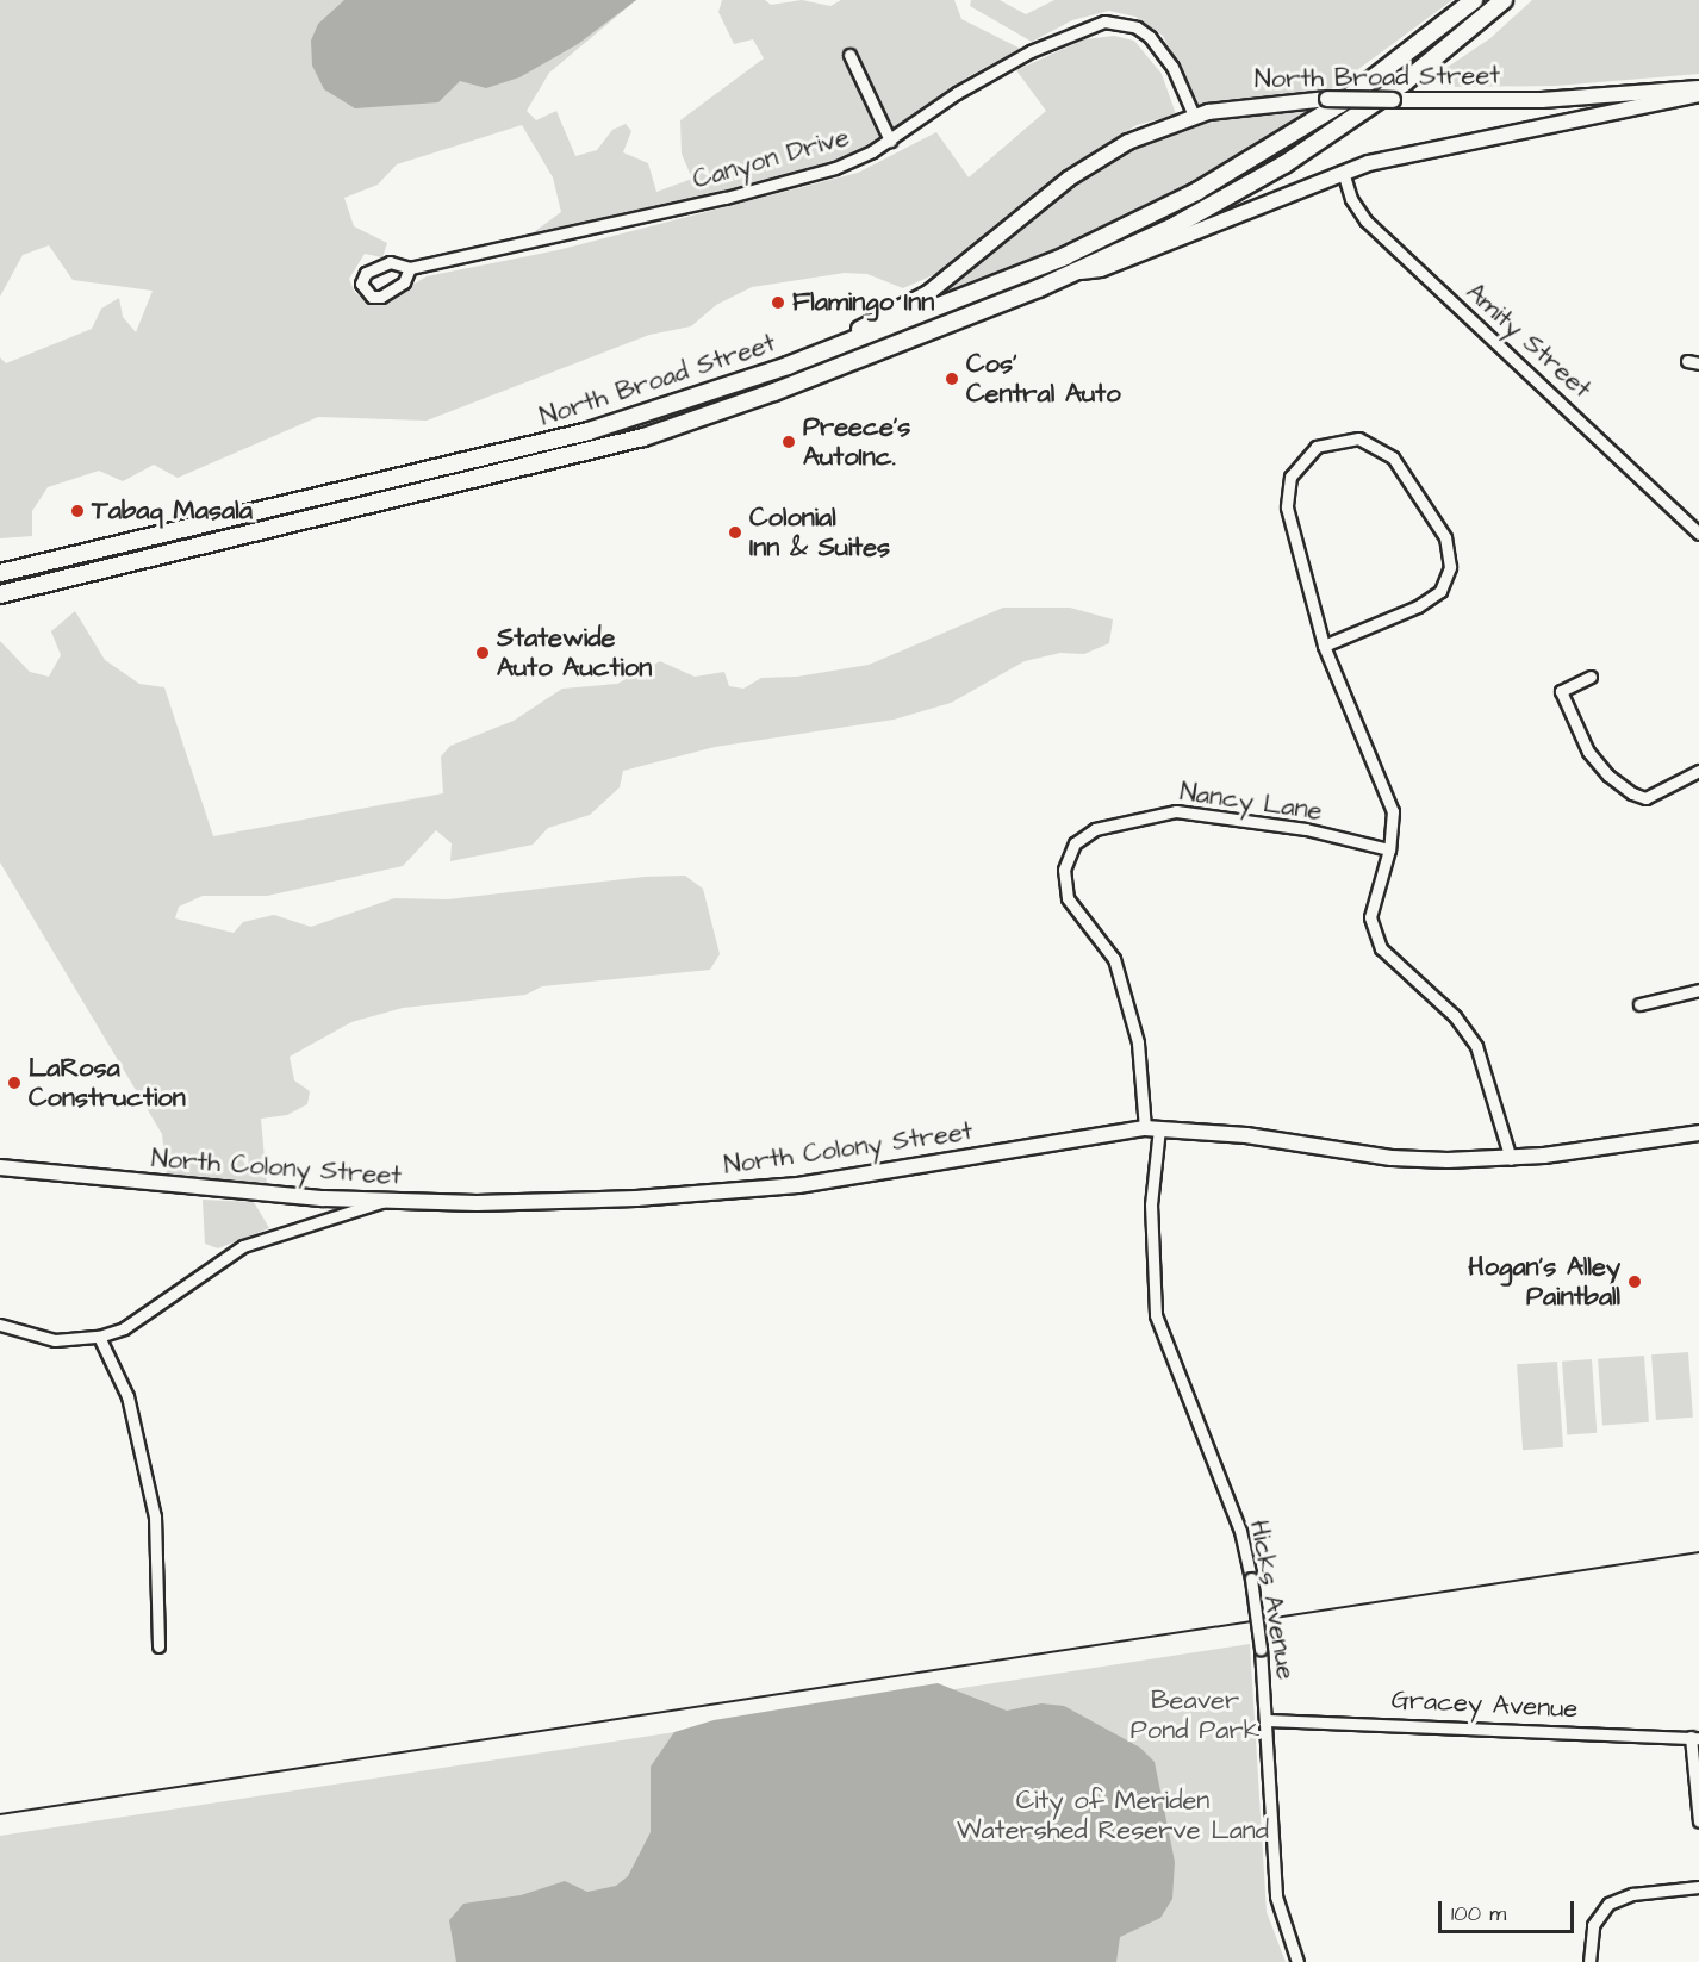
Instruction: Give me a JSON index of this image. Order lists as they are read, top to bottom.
{
  "streets": {
    "highway": ["North Broad Street"],
    "main road": ["North Colony Street"],
    "street": [
      "Canyon Drive",
      "Amity Street",
      "Nancy Lane",
      "Hicks Avenue",
      "Gracey Avenue"
    ]
  },
  "crossings": [
    ["North Broad Street", "Canyon Drive"],
    ["North Broad Street", "Amity Street"],
    ["Nancy Lane", "North Colony Street"],
    ["Nancy Lane", "Hicks Avenue"],
    ["North Colony Street", "Hicks Avenue"],
    ["Hicks Avenue", "Gracey Avenue"]
  ],
  "parks": ["Beaver Pond Park", "City of Meriden Watershed Reserve Land"],
  "places": [
    "Flamingo Inn",
    "Cos' Central Auto",
    "Preece's AutoInc.",
    "Tabaq Masala",
    "Colonial Inn & Suites",
    "Statewide Auto Auction",
    "LaRosa Construction",
    "Hogan's Alley Paintball"
  ],
  "scale_bar": "100 m"
}
